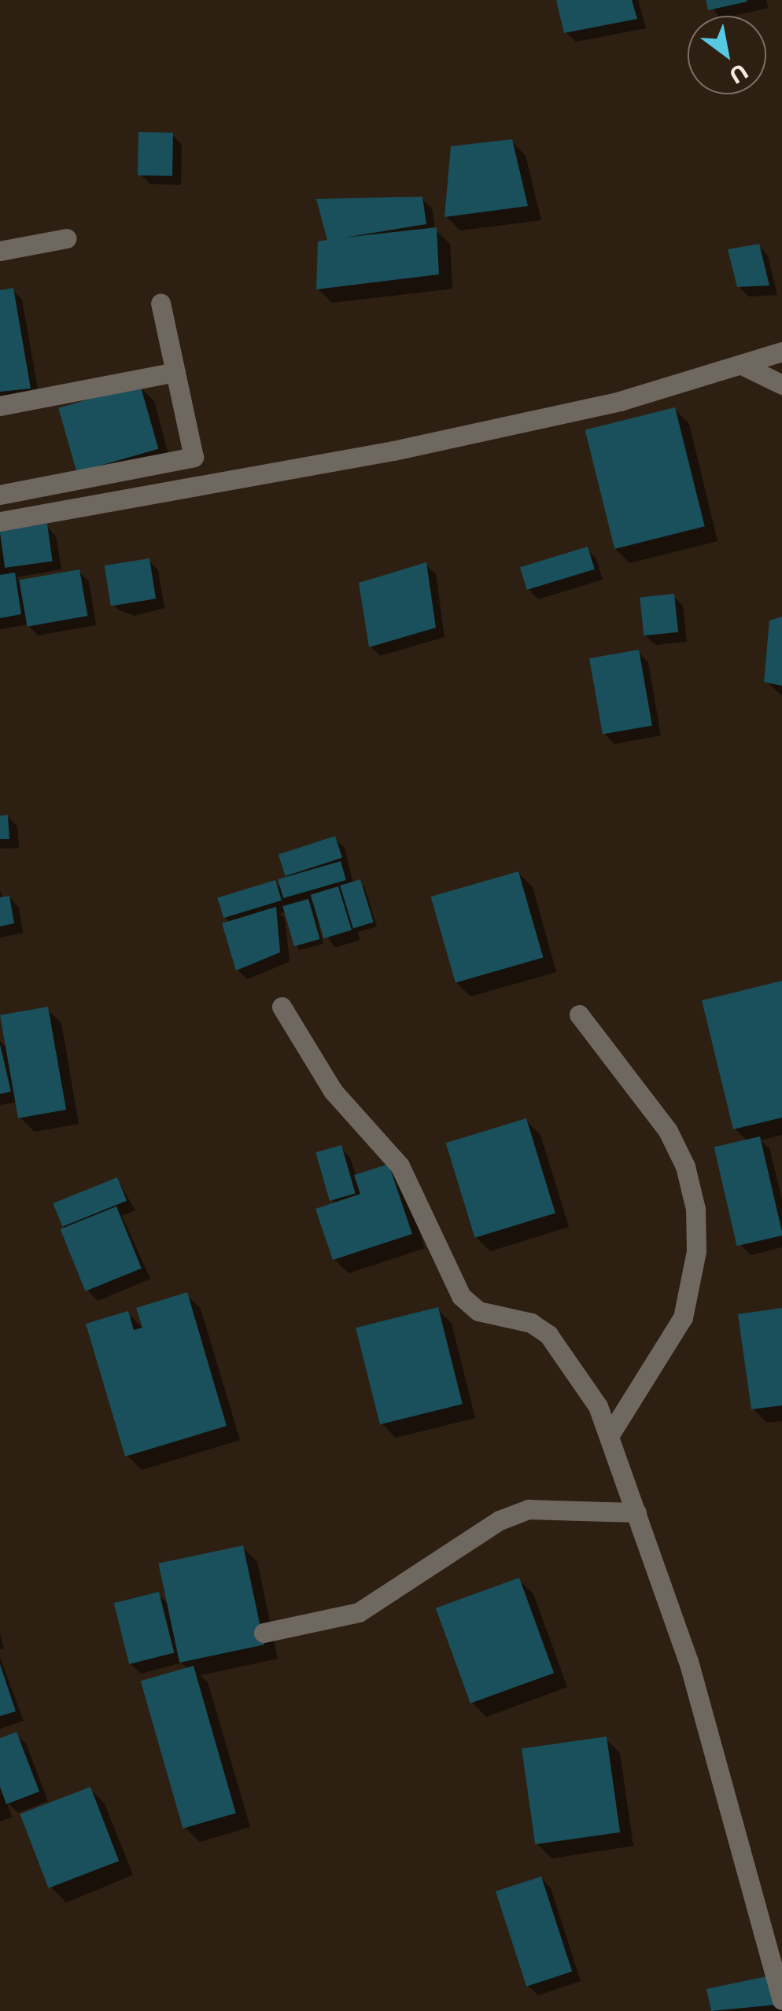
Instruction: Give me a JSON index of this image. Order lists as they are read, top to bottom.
{
  "north": "bottom right"
}
